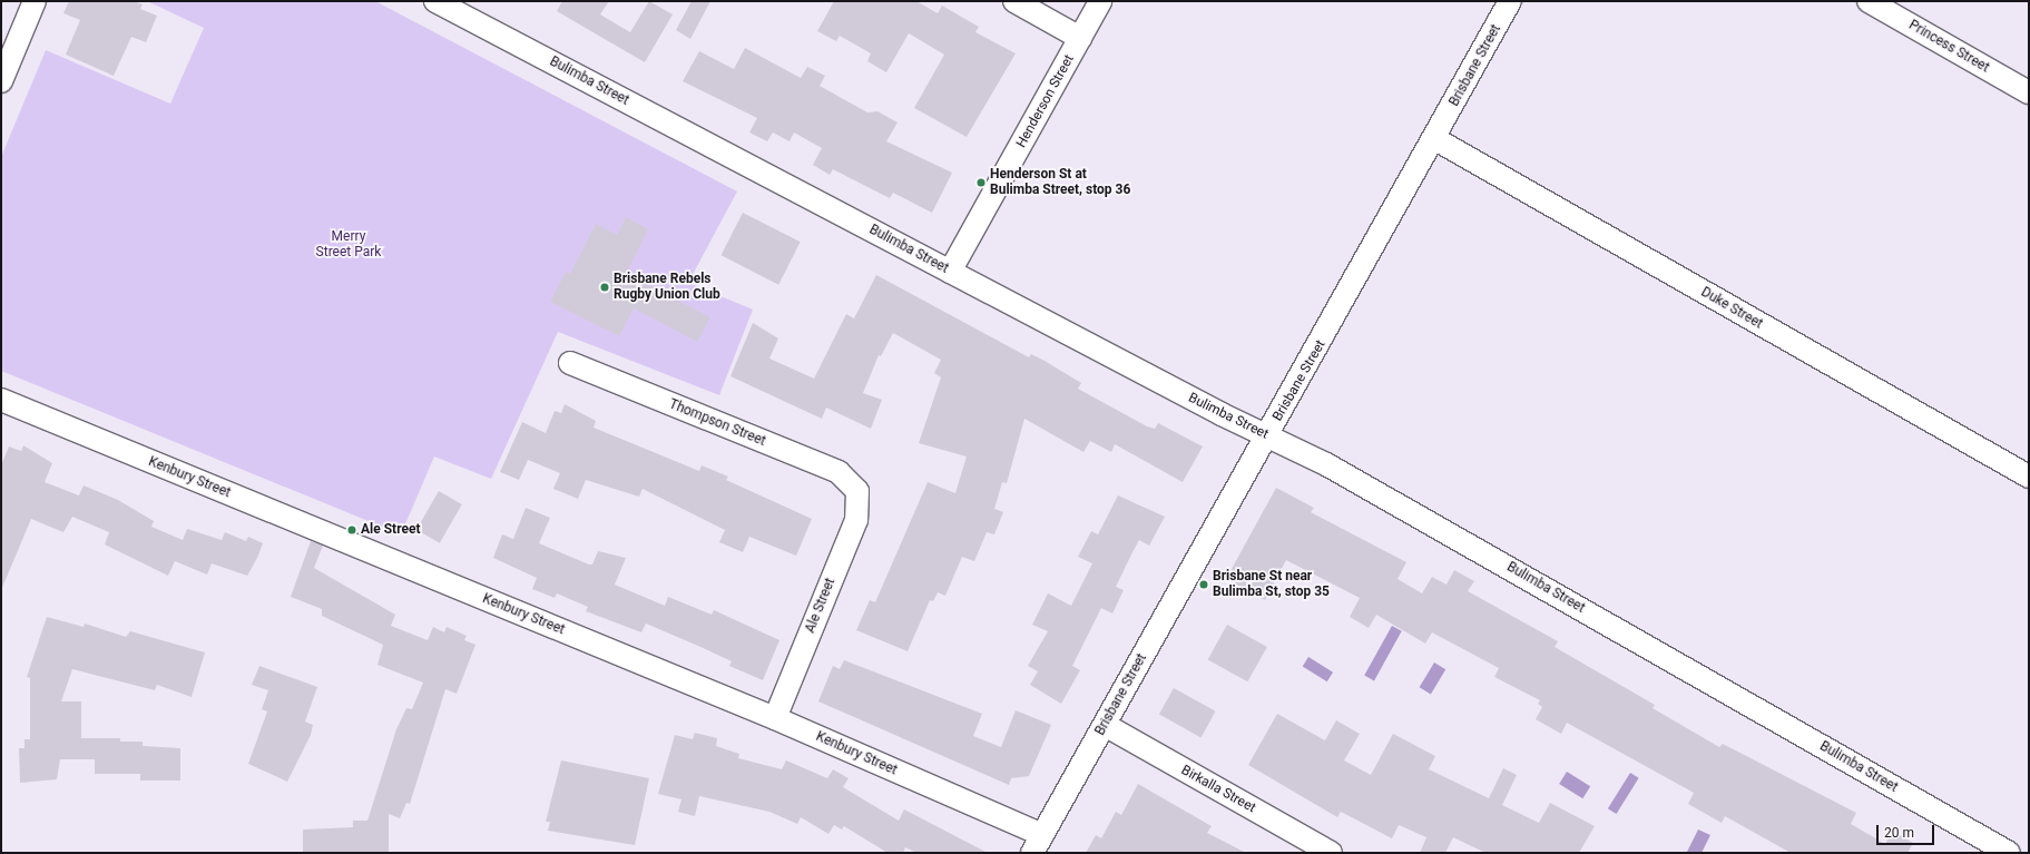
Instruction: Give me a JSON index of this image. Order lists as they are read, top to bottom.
{
  "streets": {
    "street": [
      "Princess Street",
      "Brisbane Street",
      "Bulimba Street",
      "Henderson Street",
      "Duke Street",
      "Thompson Street",
      "Kenbury Street",
      "Ale Street",
      "Birkalla Street"
    ]
  },
  "crossings": [
    ["Brisbane Street", "Bulimba Street"],
    ["Brisbane Street", "Duke Street"],
    ["Brisbane Street", "Kenbury Street"],
    ["Brisbane Street", "Birkalla Street"],
    ["Bulimba Street", "Henderson Street"],
    ["Thompson Street", "Ale Street"],
    ["Kenbury Street", "Ale Street"]
  ],
  "parks": ["Merry Street Park"],
  "places": [
    "Henderson St at Bulimba Street, stop 36",
    "Brisbane Rebels Rugby Union Club",
    "Ale Street",
    "Brisbane St near Bulimba St, stop 35"
  ],
  "scale_bar": "20 m"
}
